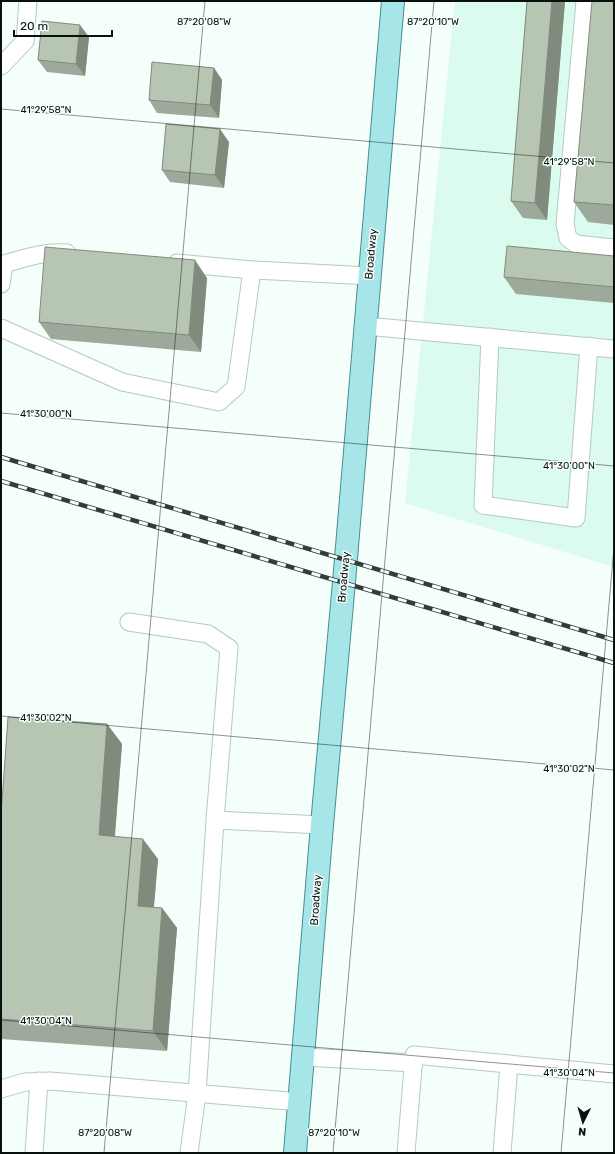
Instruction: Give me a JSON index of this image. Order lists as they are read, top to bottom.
{
  "streets": {
    "main road": ["Broadway"]
  },
  "scale_bar": "20 m",
  "north": "bottom",
  "coordinates": [
    "87°20'08\"W",
    "87°20'10\"W",
    "41°29'58\"N",
    "41°30'00\"N",
    "41°30'02\"N",
    "41°30'04\"N"
  ]
}
